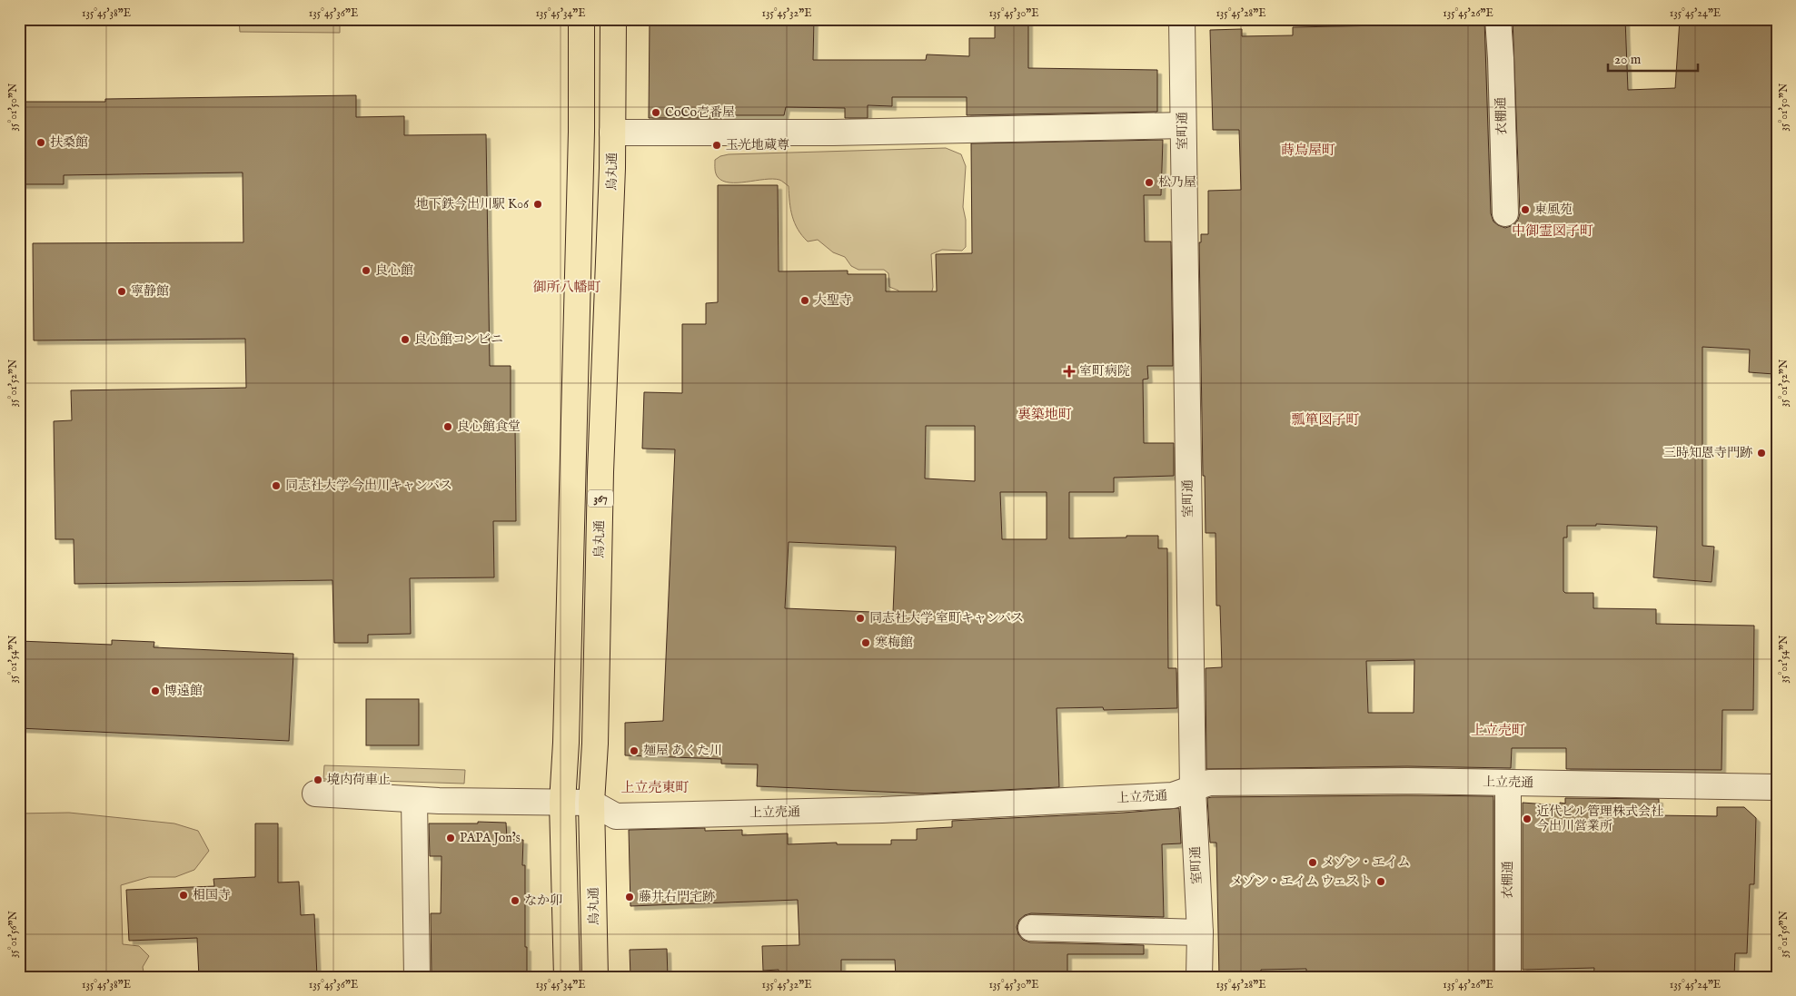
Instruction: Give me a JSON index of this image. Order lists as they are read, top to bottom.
{
  "streets": {
    "highway": ["烏丸通", "367"],
    "street": ["衣棚通", "室町通", "上立売通"]
  },
  "crossings": [
    ["衣棚通", "上立売通"],
    ["室町通", "上立売通"],
    ["烏丸通", "上立売通"]
  ],
  "districts": [
    "蒔鳥屋町",
    "中御霊図子町",
    "御所八幡町",
    "裏築地町",
    "瓢箪図子町",
    "上立売町",
    "上立売東町"
  ],
  "places": {
    "other": [
      "CoCo壱番屋",
      "扶桑館",
      "玉光地蔵尊",
      "松乃屋",
      "地下鉄今出川駅 K06",
      "東風苑",
      "良心館",
      "寧静館",
      "大聖寺",
      "良心館コンビニ",
      "良心館食堂",
      "三時知恩寺門跡",
      "同志社大学 今出川キャンパス",
      "同志社大学 室町キャンパス",
      "寒梅館",
      "博遠館",
      "麺屋 あくた川",
      "境内荷車止",
      "近代ビル管理株式会社 今出川営業所",
      "PAPA Jon’s",
      "メゾン・エイム",
      "メゾン・エイム ウェスト",
      "相国寺",
      "藤井右門宅跡",
      "なか卯"
    ],
    "health": ["室町病院"]
  },
  "scale_bar": "20 m",
  "coordinates": [
    "135°45'38\"E",
    "135°45'36\"E",
    "135°45'34\"E",
    "135°45'32\"E",
    "135°45'30\"E",
    "135°45'28\"E",
    "135°45'26\"E",
    "135°45'24\"E",
    "35°01'50\"N",
    "35°01'52\"N",
    "35°01'54\"N",
    "35°01'56\"N"
  ]
}
